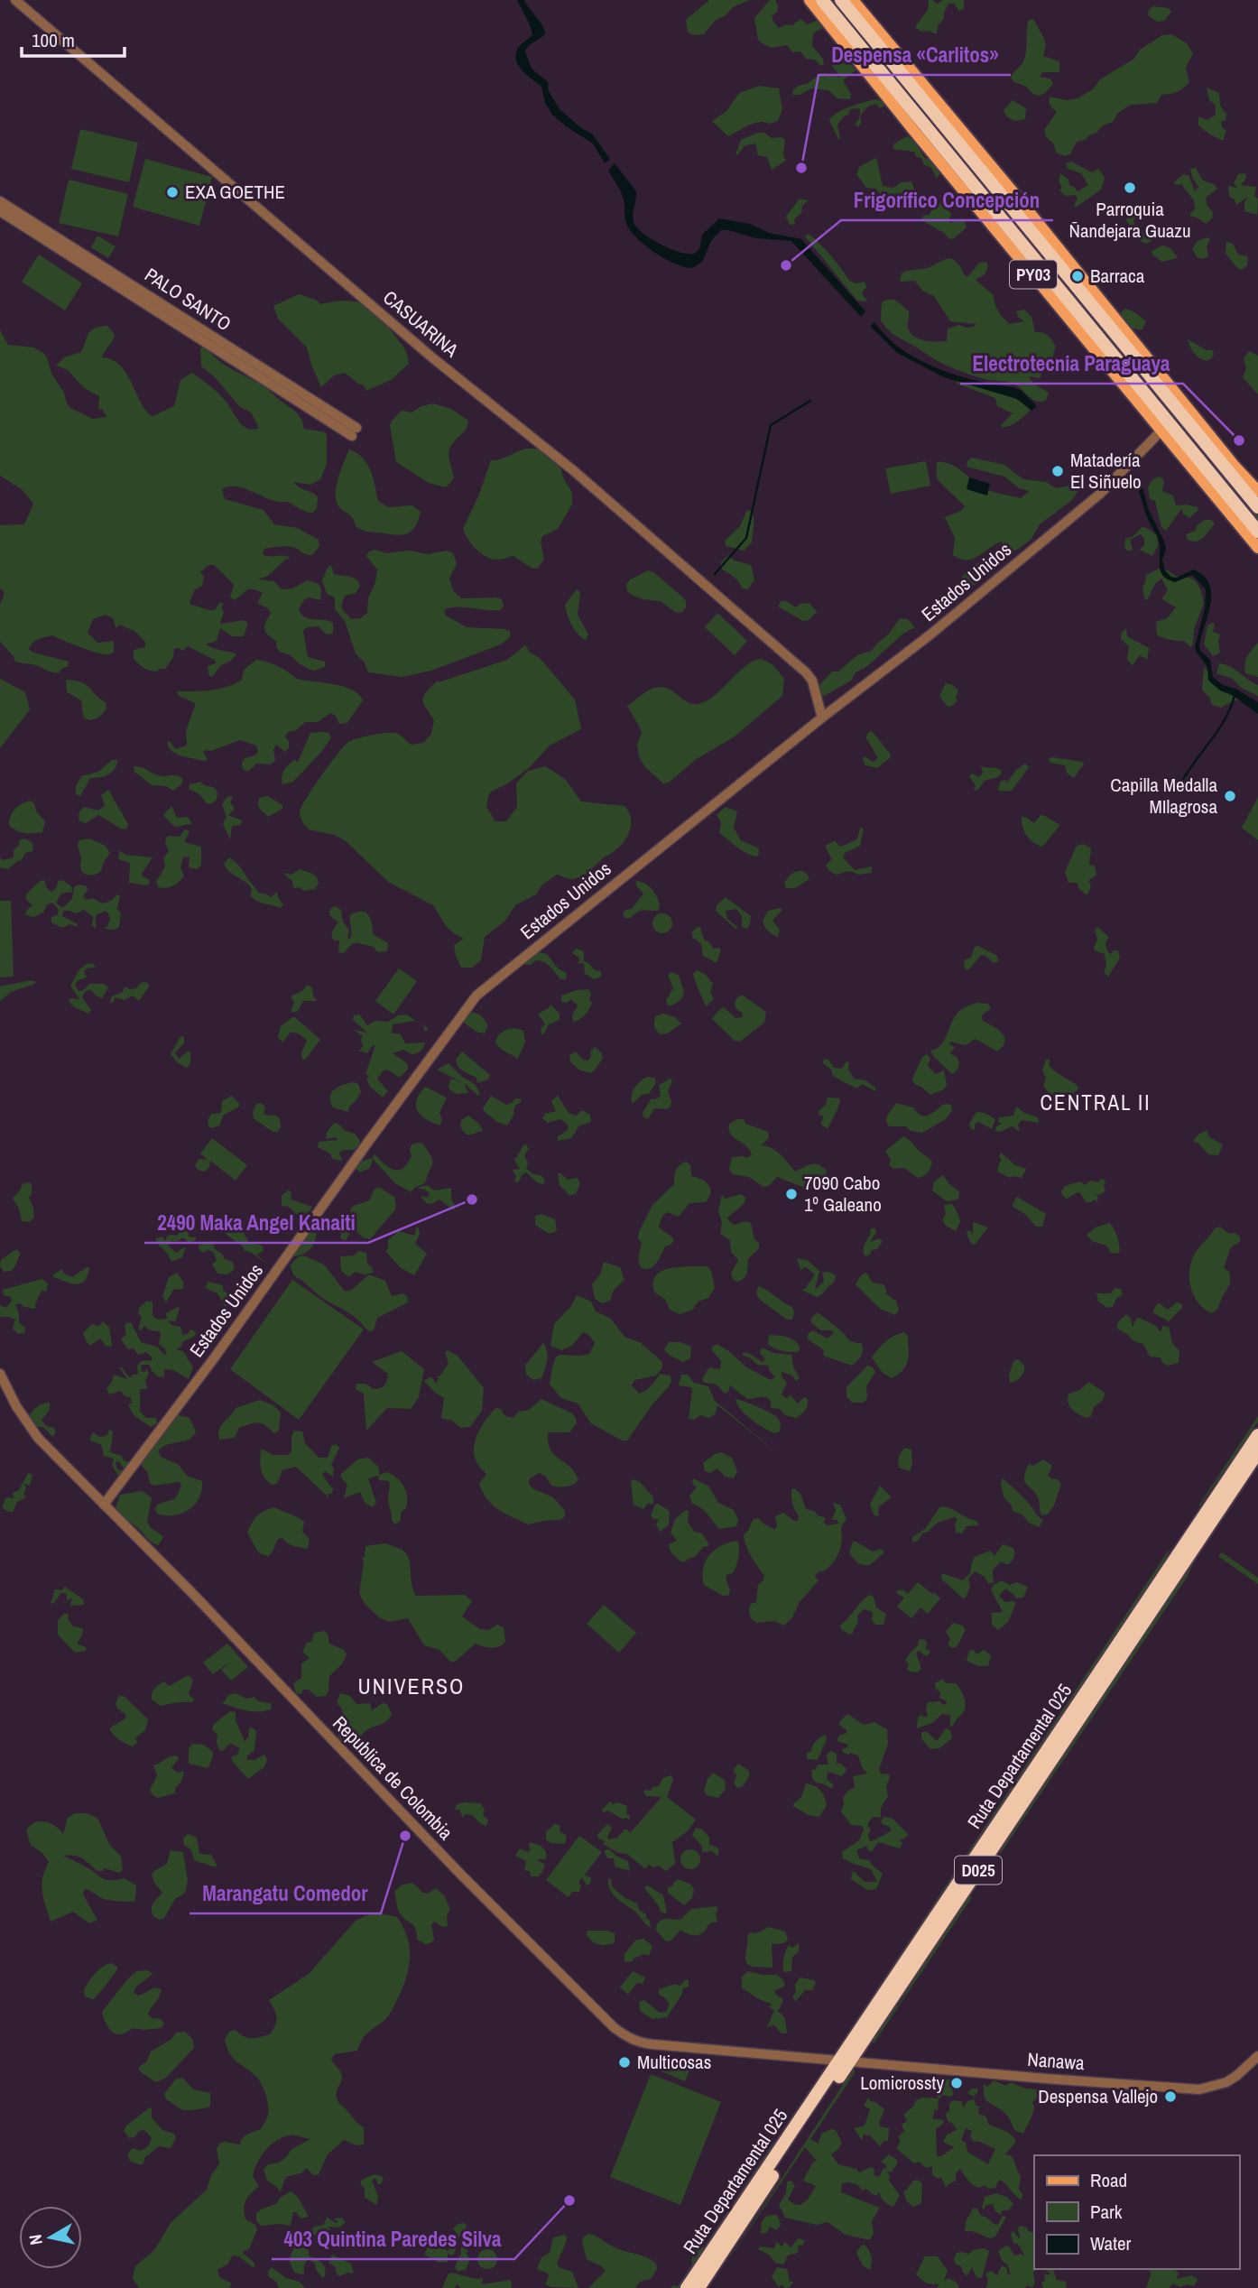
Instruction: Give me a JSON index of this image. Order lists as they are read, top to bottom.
{
  "streets": {
    "highway": ["PY03", "Ruta Departamental 025", "D025"],
    "street": [
      "PALO SANTO",
      "CASUARINA",
      "Estados Unidos",
      "Republica de Colombia",
      "Nanawa"
    ]
  },
  "crossings": [
    ["PY03", "Estados Unidos"],
    ["CASUARINA", "Estados Unidos"],
    ["Estados Unidos", "Republica de Colombia"],
    ["Ruta Departamental 025", "Republica de Colombia"],
    ["Ruta Departamental 025", "Nanawa"],
    ["Republica de Colombia", "Nanawa"]
  ],
  "districts": ["CENTRAL II", "UNIVERSO"],
  "places": [
    "Despensa «Carlitos»",
    "Parroquia Ñandejara Guazu",
    "EXA GOETHE",
    "Frigorífico Concepción",
    "Barraca",
    "Electrotecnia Paraguaya",
    "Matadería El Siñuelo",
    "Capilla Medalla MIlagrosa",
    "7090 Cabo 1º Galeano",
    "2490 Maka Angel Kanaiti",
    "Marangatu Comedor",
    "Multicosas",
    "Lomicrossty",
    "Despensa Vallejo",
    "403 Quintina Paredes Silva"
  ],
  "legend": ["Road", "Park", "Water"],
  "scale_bar": "100 m",
  "north": "left"
}
